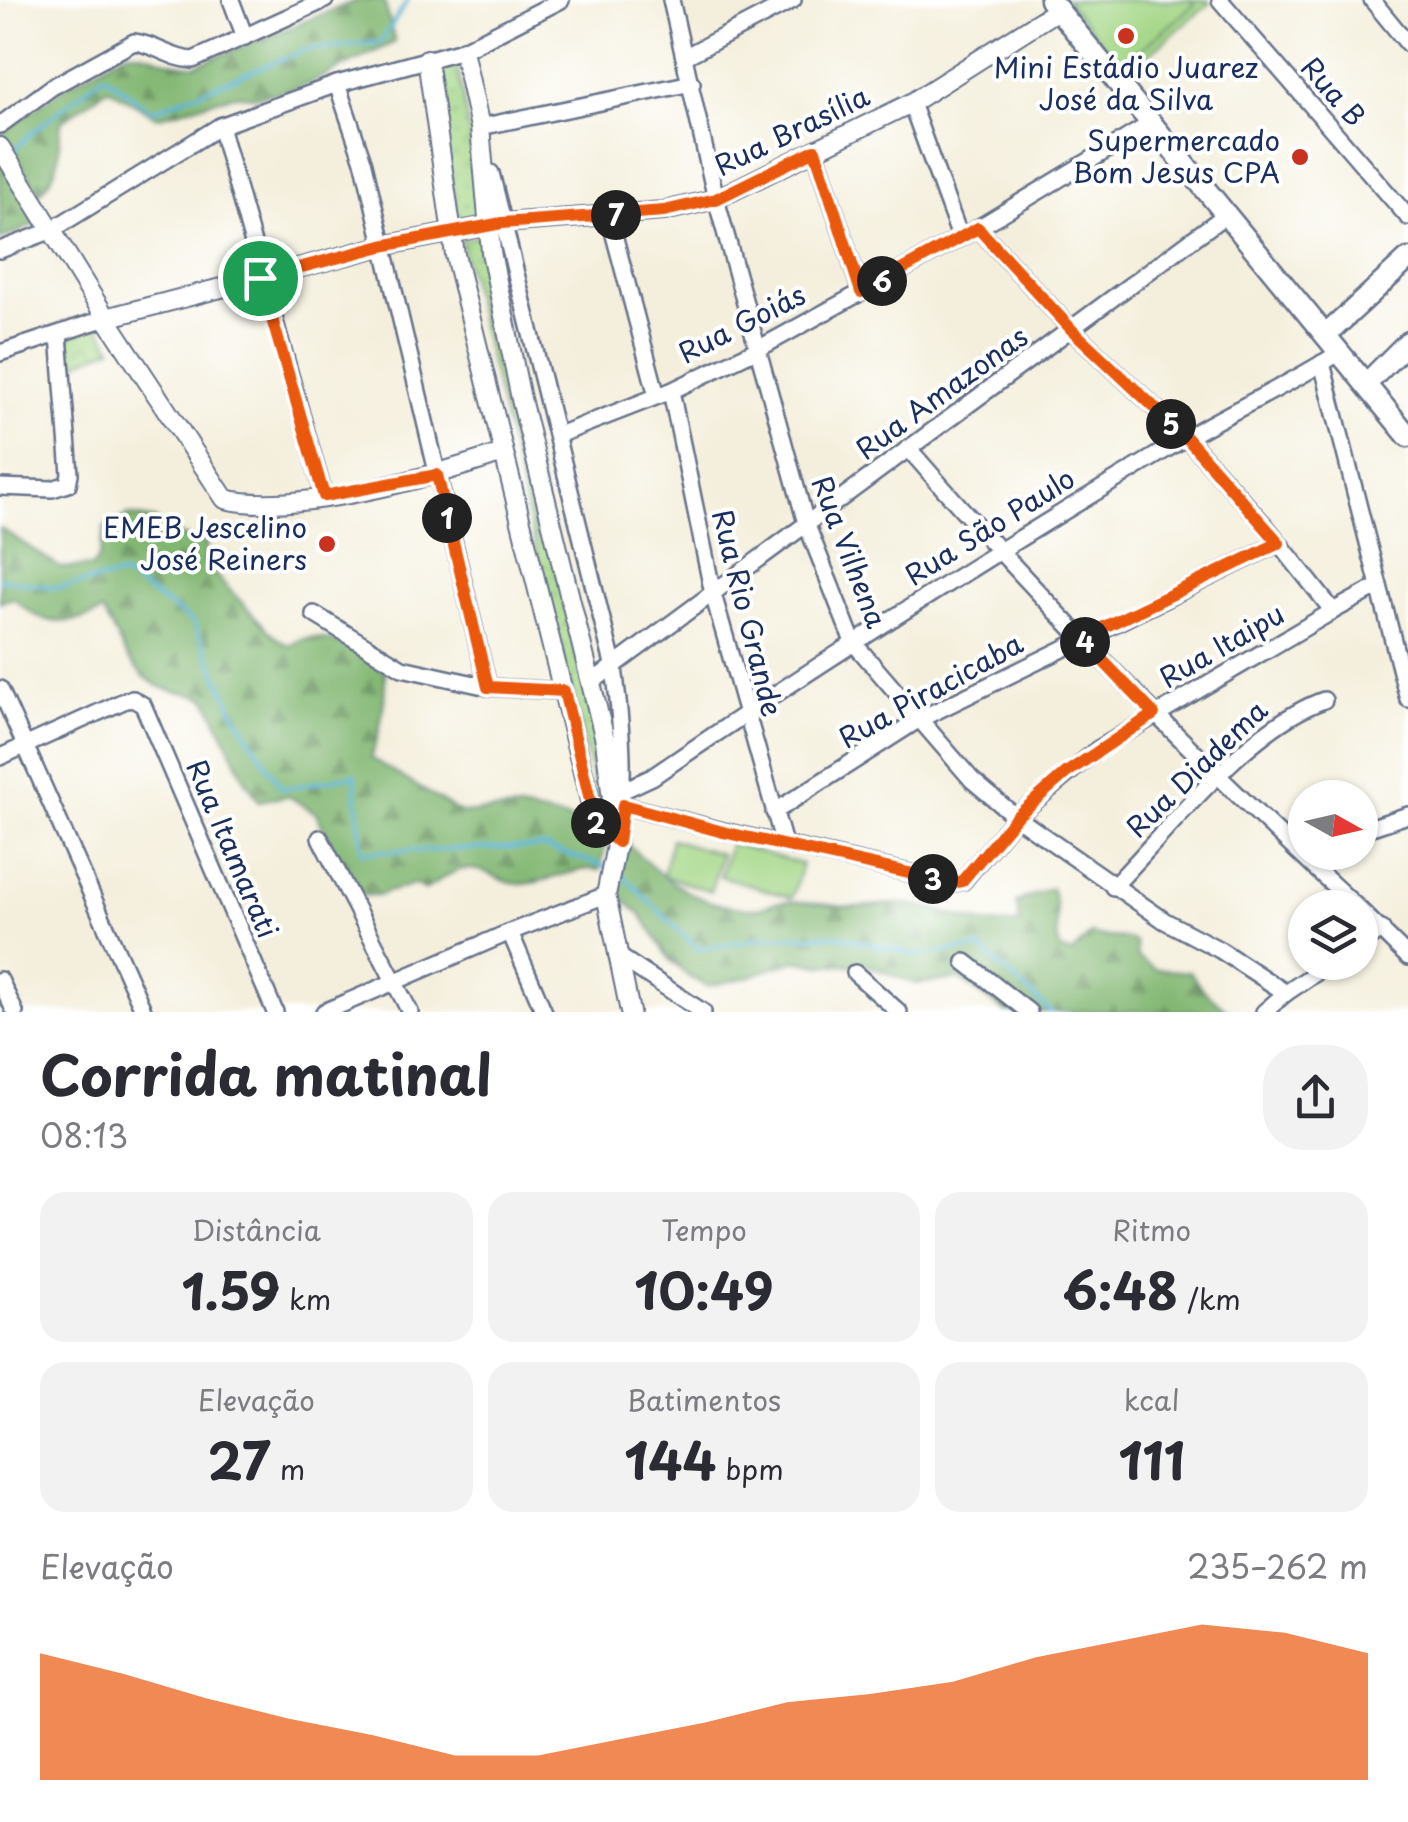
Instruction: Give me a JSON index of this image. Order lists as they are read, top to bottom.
{
  "streets": {
    "street": [
      "Rua B",
      "Rua Brasília",
      "Rua Goiás",
      "Rua Amazonas",
      "Rua São Paulo",
      "Rua Vilhena",
      "Rua Rio Grande",
      "Rua Itaipu",
      "Rua Piracicaba",
      "Rua Diadema",
      "Rua Itamarati"
    ]
  },
  "crossings": [
    ["Rua Brasília", "Rua Vilhena"],
    ["Rua Brasília", "Rua Rio Grande"],
    ["Rua Goiás", "Rua Vilhena"],
    ["Rua Goiás", "Rua Rio Grande"],
    ["Rua Amazonas", "Rua Vilhena"],
    ["Rua Amazonas", "Rua Rio Grande"],
    ["Rua São Paulo", "Rua Vilhena"],
    ["Rua São Paulo", "Rua Rio Grande"],
    ["Rua Vilhena", "Rua Itaipu"],
    ["Rua Vilhena", "Rua Piracicaba"],
    ["Rua Vilhena", "Rua Diadema"],
    ["Rua Rio Grande", "Rua Itaipu"],
    ["Rua Rio Grande", "Rua Piracicaba"]
  ],
  "places": ["Mini Estádio Juarez José da Silva", "Supermercado Bom Jesus CPA", "EMEB Jescelino José Reiners"],
  "north": "right",
  "page": {
    "pins": [
      "7",
      "6",
      "5",
      "1",
      "4",
      "2",
      "3"
    ],
    "heading": ["Corrida matinal", "08:13"],
    "stats": [
      ["Distância", "1.59 km"],
      ["Tempo", "10:49"],
      ["Ritmo", "6:48 /km"],
      ["Elevação", "27 m"],
      ["Batimentos", "144 bpm"],
      ["kcal", "111"]
    ],
    "chart": ["Elevação", "235–262 m"]
  }
}
